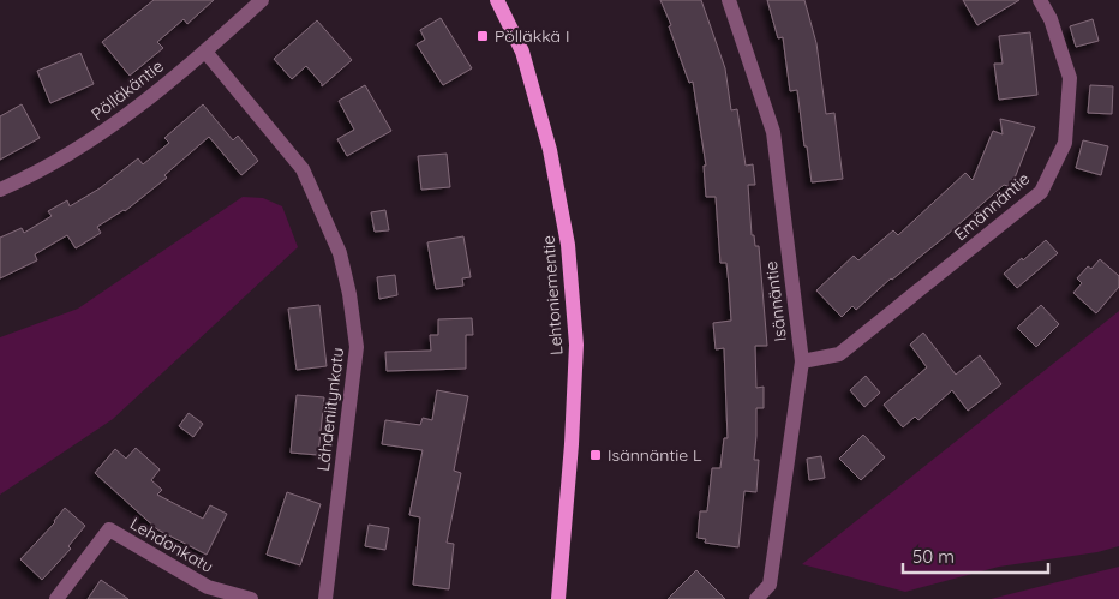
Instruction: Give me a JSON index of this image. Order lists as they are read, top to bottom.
{
  "streets": {
    "main road": ["Lehtoniementie"],
    "street": [
      "Pölläkäntie",
      "Emännäntie",
      "Isännäntie",
      "Lähdeniitynkatu",
      "Lehdonkatu"
    ]
  },
  "crossings": [
    ["Pölläkäntie", "Lähdeniitynkatu"],
    ["Emännäntie", "Isännäntie"]
  ],
  "places": {
    "transit": ["Pölläkkä I", "Isännäntie L"]
  },
  "scale_bar": "50 m"
}
